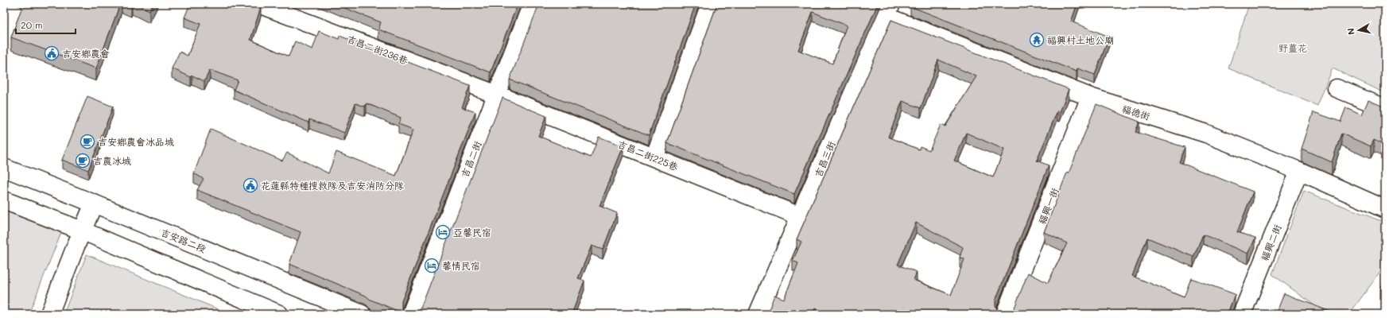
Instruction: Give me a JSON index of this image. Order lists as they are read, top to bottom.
{
  "streets": {
    "street": [
      "吉昌二街236巷",
      "福德街",
      "吉昌二街225巷",
      "吉昌二街",
      "吉昌三街",
      "福興一街",
      "吉安路二段",
      "福興二街"
    ]
  },
  "crossings": [
    ["吉昌二街236巷", "吉昌二街225巷"],
    ["吉昌二街236巷", "吉昌二街"],
    ["福德街", "吉昌三街"],
    ["福德街", "福興一街"],
    ["福德街", "福興二街"],
    ["吉昌二街225巷", "吉昌二街"],
    ["吉昌二街225巷", "吉昌三街"]
  ],
  "parks": ["野薑花"],
  "places": {
    "temple": ["福興村土地公廟"],
    "public building": ["吉安鄉農會", "花蓮縣特種搜救隊及吉安消防分隊"],
    "cafe": ["吉安鄉農會冰品城", "吉農冰城"],
    "hotel": ["亞馨民宿", "馨情民宿"]
  },
  "scale_bar": "20 m",
  "north": "left"
}
